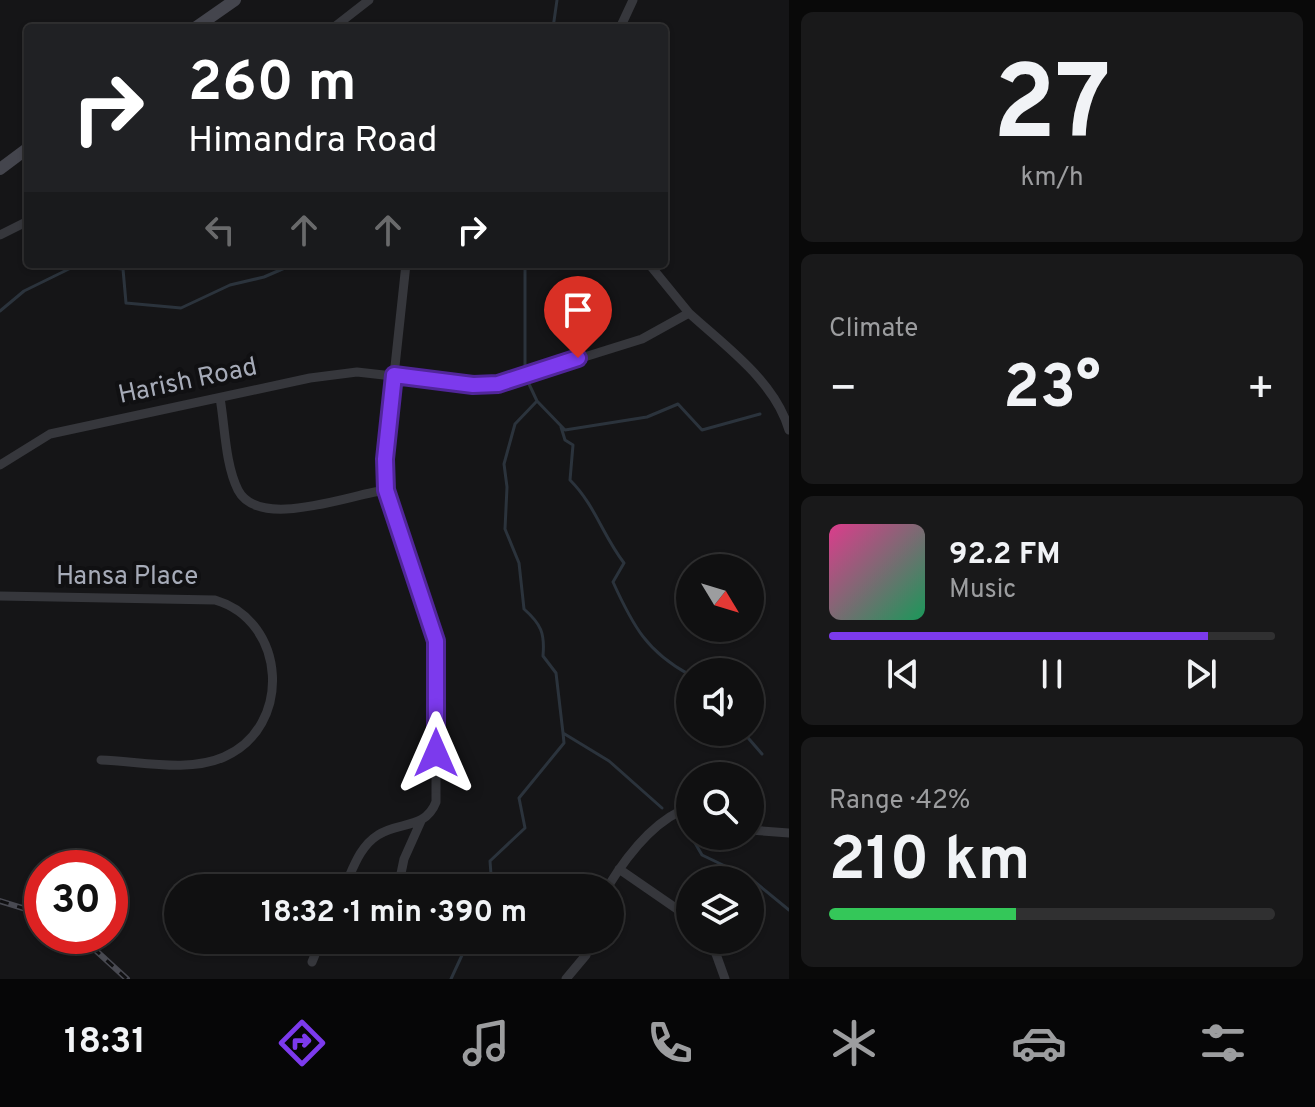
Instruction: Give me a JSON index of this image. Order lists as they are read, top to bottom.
{
  "streets": {
    "street": ["Harish Road", "Hansa Place"]
  },
  "north": "bottom right",
  "page": {
    "tile": [
      ["27", "km/h"],
      "Climate",
      ["Range · 42%", "210 km"]
    ],
    "turn": ["260 m", "Himandra Road"],
    "heat": ["−", "23°", "+"],
    "song": ["92.2 FM", "Music"],
    "limit": "30",
    "trip": "18:32 · 1 min · 390 m",
    "tabs": "18:31"
  }
}
